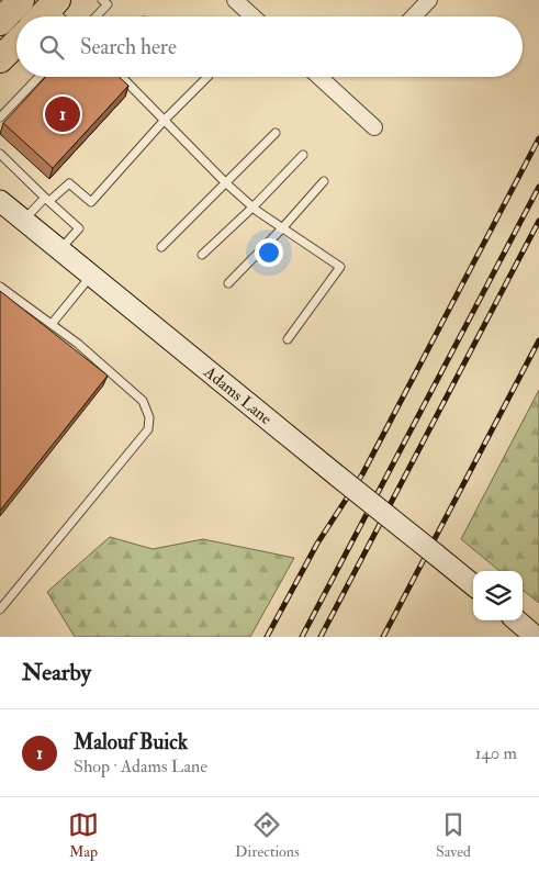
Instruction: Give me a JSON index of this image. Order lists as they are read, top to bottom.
{
  "streets": {
    "street": ["Adams Lane"]
  },
  "page": {
    "search": "Search here",
    "pins": "1",
    "heading": "Nearby",
    "list": [
      {
        "mark": "1",
        "name": "Malouf Buick",
        "note": "Shop · Adams Lane",
        "value": "140 m"
      }
    ],
    "nav": ["Map", "Directions", "Saved"]
  }
}
